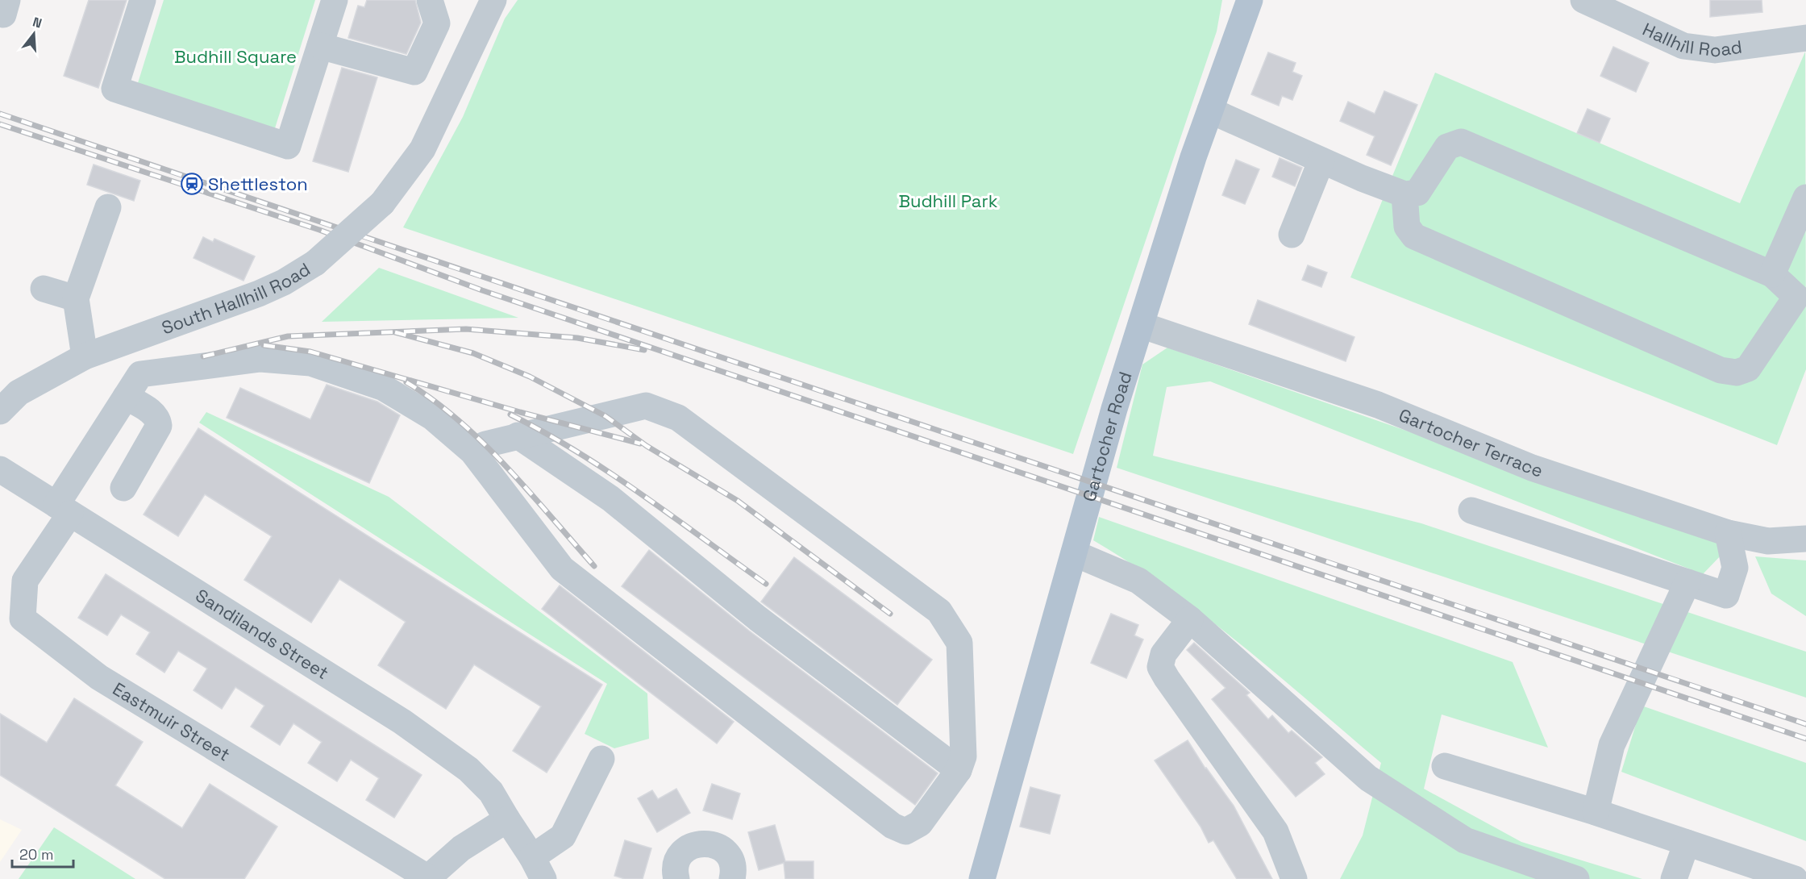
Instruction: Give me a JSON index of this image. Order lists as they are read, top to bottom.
{
  "streets": {
    "main road": ["Gartocher Road"],
    "street": [
      "Hallhill Road",
      "South Hallhill Road",
      "Gartocher Terrace",
      "Sandilands Street",
      "Eastmuir Street"
    ]
  },
  "crossings": [
    ["Gartocher Road", "Gartocher Terrace"],
    ["Sandilands Street", "Eastmuir Street"]
  ],
  "parks": ["Budhill Square", "Budhill Park"],
  "places": {
    "station": ["Shettleston"]
  },
  "scale_bar": "20 m",
  "north": "top"
}
